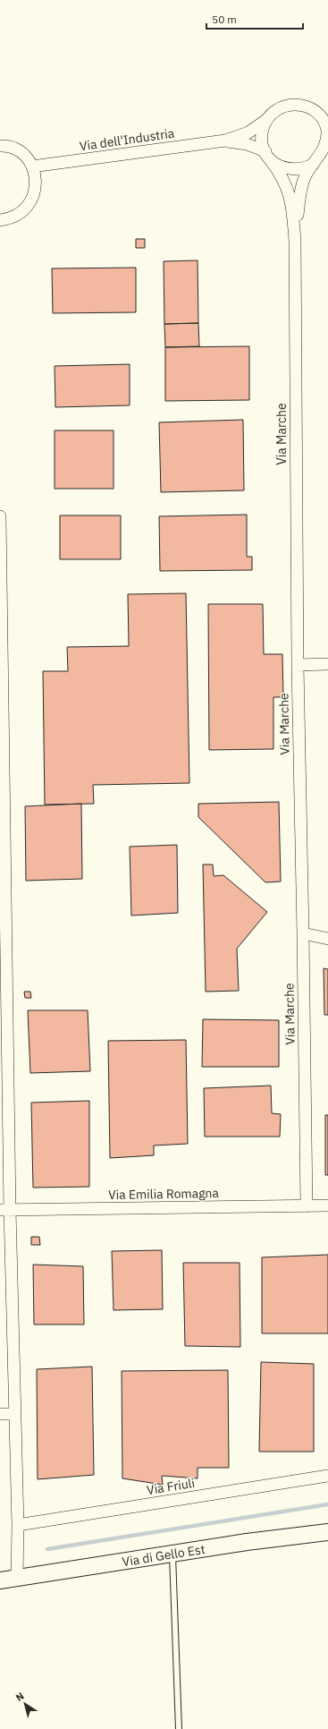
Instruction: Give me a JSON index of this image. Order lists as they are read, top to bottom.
{
  "streets": {
    "main road": ["Via di Gello Est"],
    "street": [
      "Via dell'Industria",
      "Via Marche",
      "Via Emilia Romagna",
      "Via Friuli"
    ]
  },
  "crossings": [
    ["Via dell'Industria", "Via Marche"],
    ["Via Marche", "Via Emilia Romagna"]
  ],
  "scale_bar": "50 m",
  "north": "top left"
}
